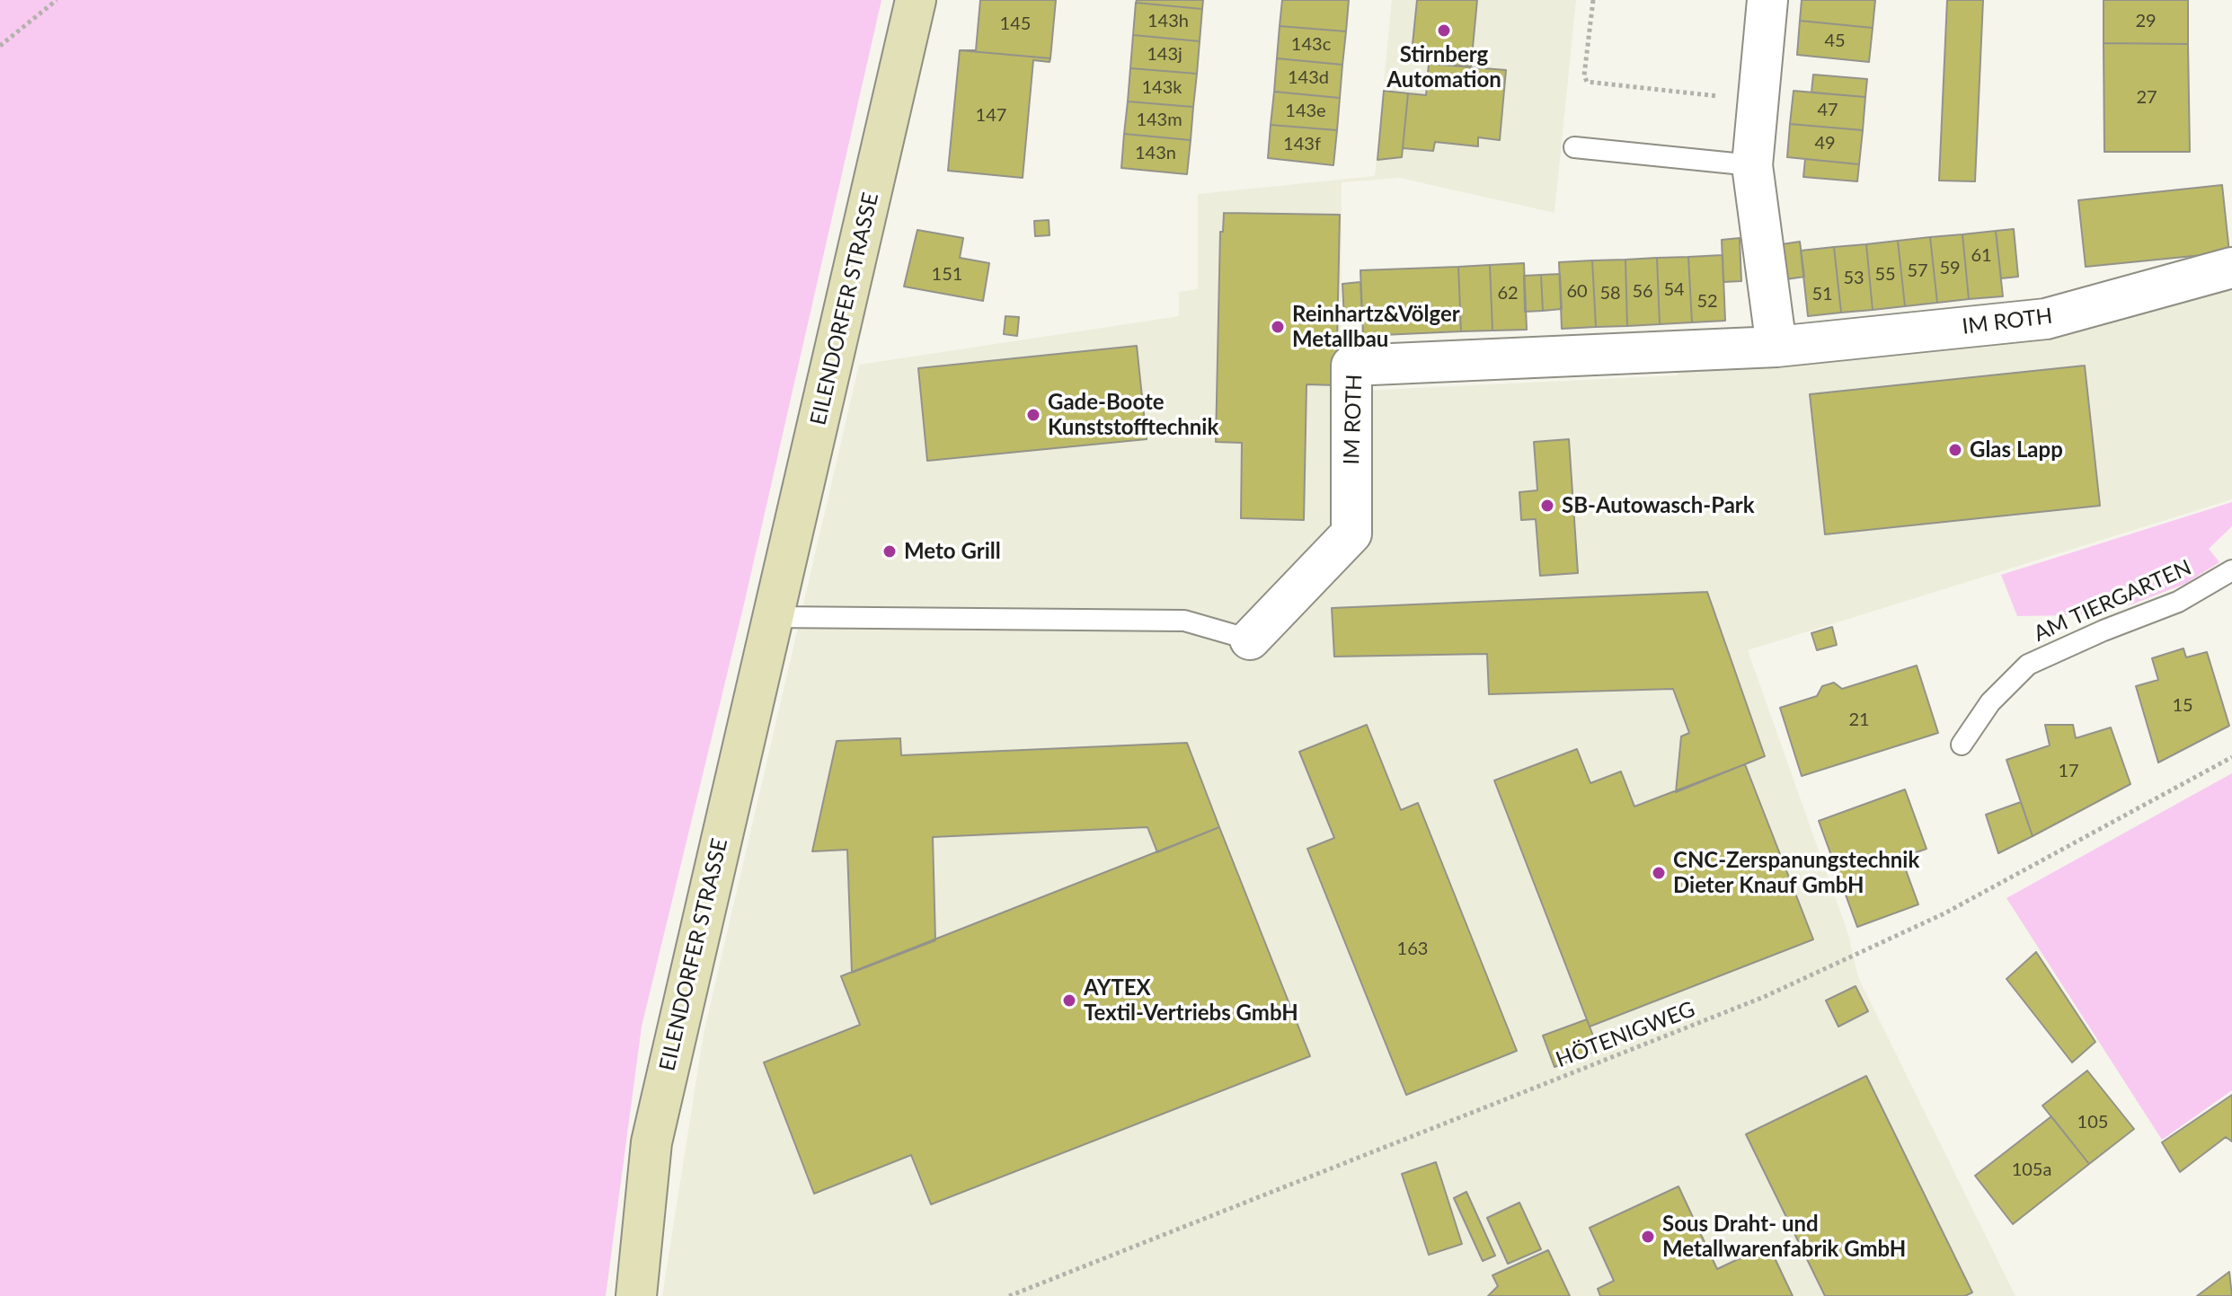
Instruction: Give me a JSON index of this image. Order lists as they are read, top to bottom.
{
  "streets": {
    "street": ["EILENDORFER STRASSE", "IM ROTH"],
    "lane": ["AM TIERGARTEN"],
    "path": ["HÖTENIGWEG"]
  },
  "places": [
    "Stirnberg Automation",
    "Reinhartz&Völger Metallbau",
    "Gade-Boote Kunststofftechnik",
    "Glas Lapp",
    "SB-Autowasch-Park",
    "Meto Grill",
    "CNC-Zerspanungstechnik Dieter Knauf GmbH",
    "AYTEX Textil-Vertriebs GmbH",
    "Sous Draht- und Metallwarenfabrik GmbH"
  ],
  "house_numbers": [
    "143h",
    "29",
    "145",
    "45",
    "143c",
    "143j",
    "143d",
    "143k",
    "27",
    "47",
    "143e",
    "147",
    "143m",
    "49",
    "143f",
    "143n",
    "61",
    "59",
    "57",
    "151",
    "55",
    "53",
    "54",
    "60",
    "56",
    "62",
    "58",
    "51",
    "52",
    "15",
    "21",
    "17",
    "163",
    "105",
    "105a"
  ]
}
